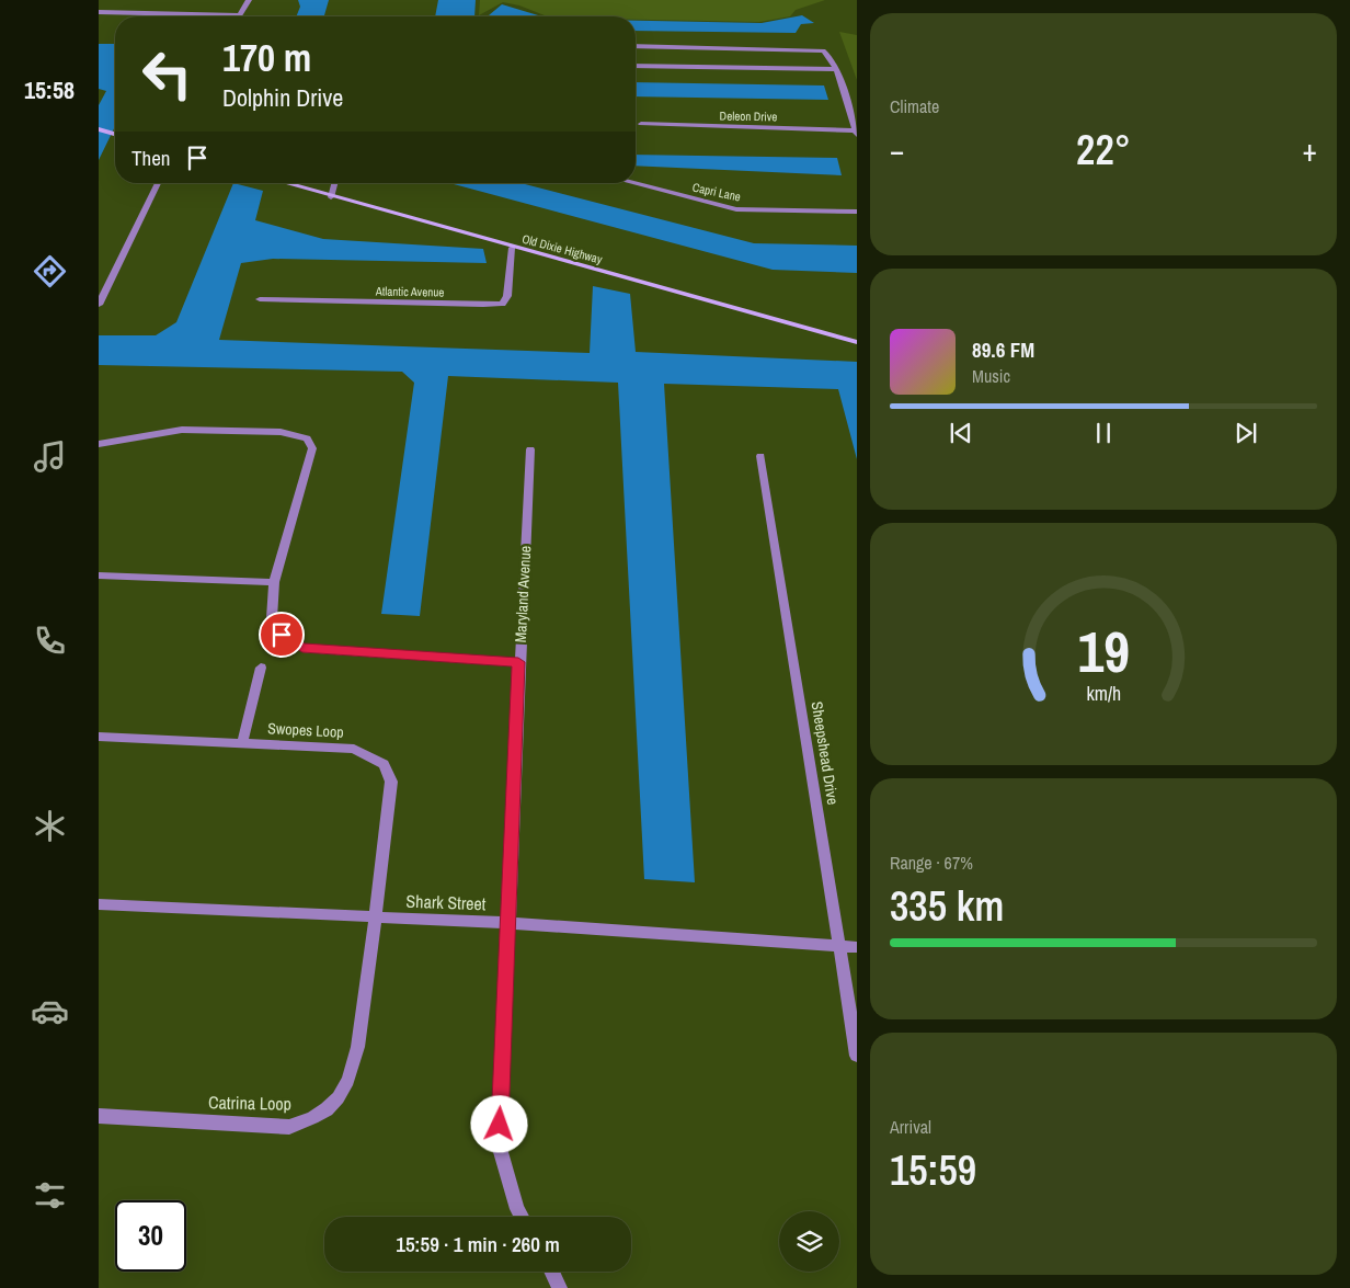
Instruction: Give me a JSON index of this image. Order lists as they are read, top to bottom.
{
  "streets": {
    "street": [
      "Deleon Drive",
      "Capri Lane",
      "Old Dixie Highway",
      "Atlantic Avenue",
      "Maryland Avenue",
      "Swopes Loop",
      "Sheepshead Drive",
      "Shark Street",
      "Catrina Loop"
    ]
  },
  "crossings": [
    ["Old Dixie Highway", "Atlantic Avenue"],
    ["Maryland Avenue", "Shark Street"],
    ["Swopes Loop", "Shark Street"],
    ["Swopes Loop", "Catrina Loop"],
    ["Sheepshead Drive", "Shark Street"],
    ["Shark Street", "Catrina Loop"]
  ],
  "page": {
    "tabs": "15:58",
    "tile": [
      "Climate",
      ["Range · 67%", "335 km"],
      ["Arrival", "15:59"]
    ],
    "turn": ["170 m", "Dolphin Drive"],
    "heat": ["−", "22°", "+"],
    "then": "Then",
    "song": ["89.6 FM", "Music"],
    "limit": "30",
    "trip": "15:59 · 1 min · 260 m",
    "gauge": ["19", "km/h"]
  }
}
